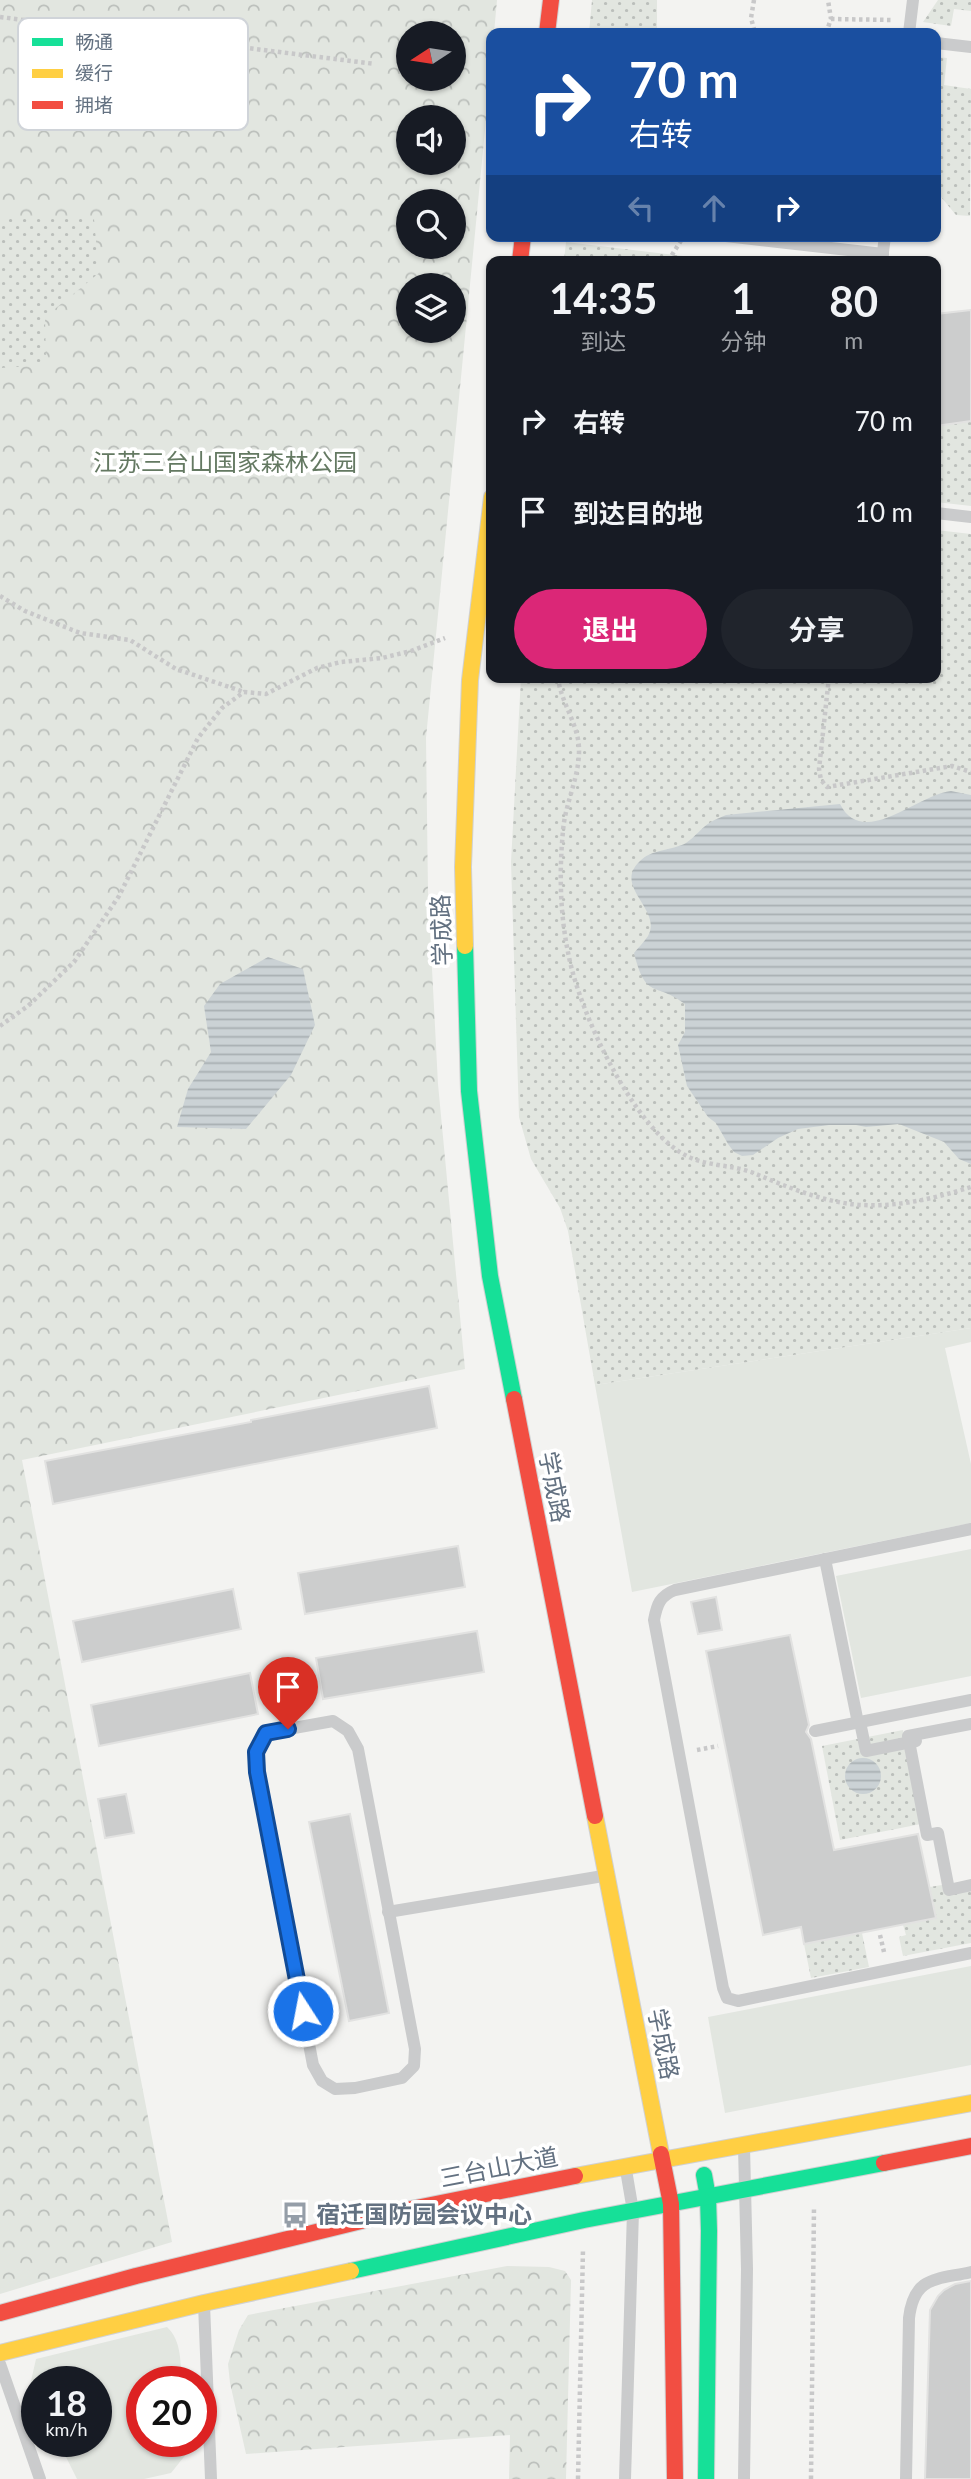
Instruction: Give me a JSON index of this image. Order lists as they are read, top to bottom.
{
  "streets": {
    "main road": ["学成路", "三台山大道"]
  },
  "crossings": [
    ["学成路", "三台山大道"]
  ],
  "parks": ["江苏三台山国家森林公园"],
  "places": {
    "bus stop": ["宿迁国防园会议中心"]
  },
  "legend": ["畅通", "缓行", "拥堵"],
  "north": "left",
  "page": {
    "turn": ["70 m", "右转"],
    "eta": [
      "14:35",
      "到达",
      "1",
      "分钟",
      "80",
      "m"
    ],
    "list": [
      {
        "name": "右转",
        "value": "70 m"
      },
      {
        "name": "到达目的地",
        "value": "10 m"
      }
    ],
    "buttons": ["退出", "分享"],
    "speed": "18 km/h",
    "limit": "20"
  }
}
